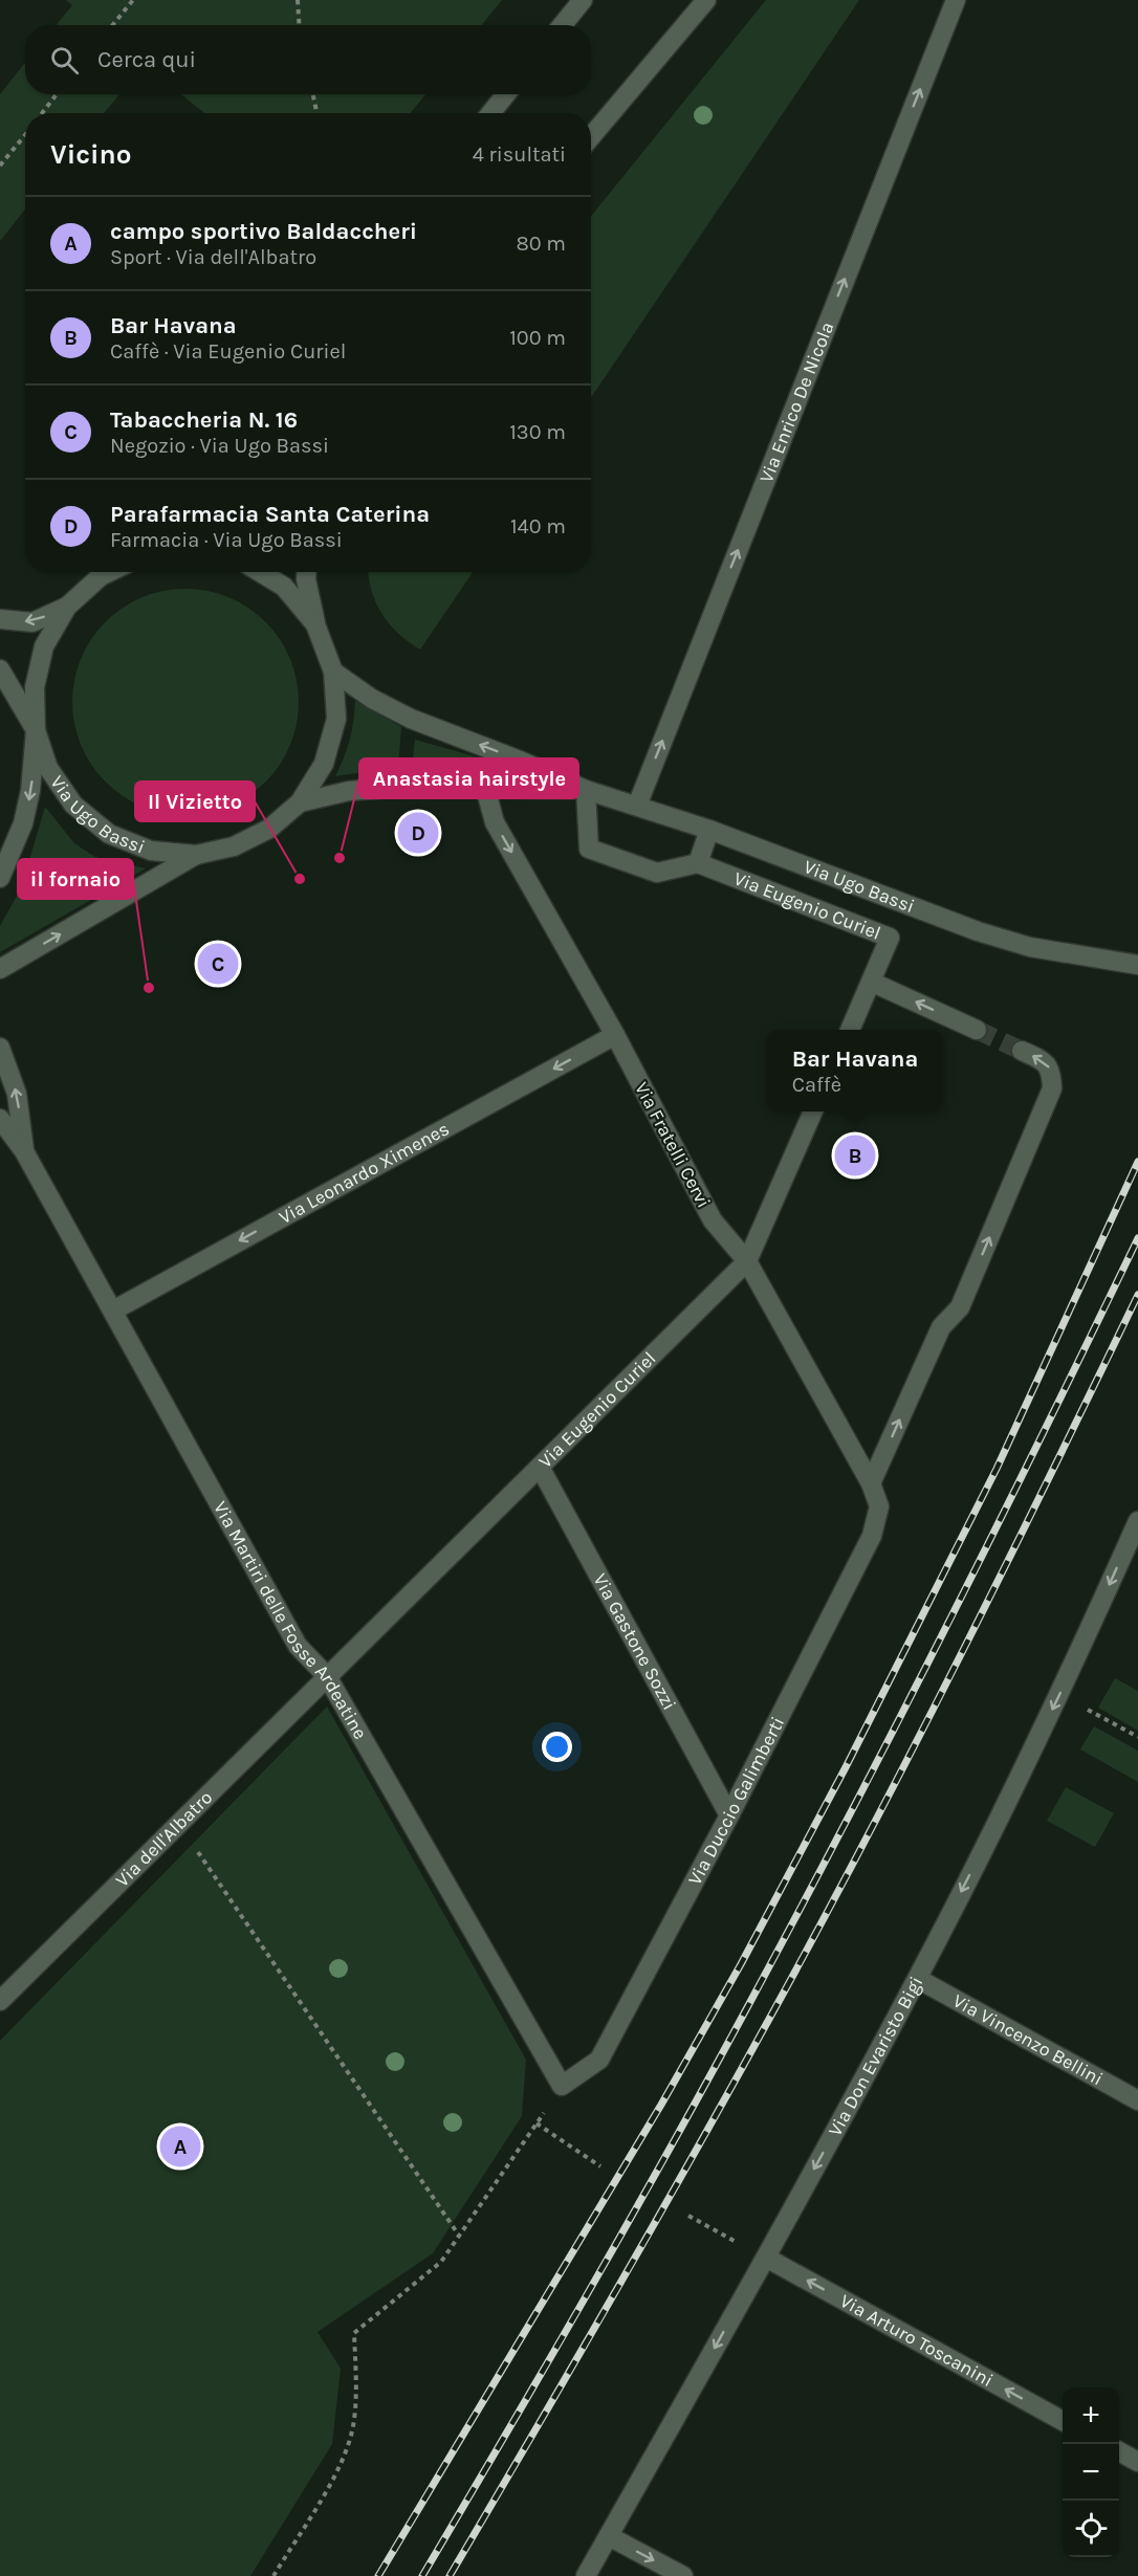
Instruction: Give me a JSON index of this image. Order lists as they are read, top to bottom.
{
  "streets": {
    "street": [
      "Via Enrico De Nicola",
      "Via Ugo Bassi",
      "Via Eugenio Curiel",
      "Via Fratelli Cervi",
      "Via Leonardo Ximenes",
      "Via Martiri delle Fosse Ardeatine",
      "Via Gastone Sozzi",
      "Via Duccio Galimberti",
      "Via dell'Albatro",
      "Via Vincenzo Bellini",
      "Via Don Evaristo Bigi",
      "Via Arturo Toscanini"
    ]
  },
  "crossings": [
    ["Via Enrico De Nicola", "Via Ugo Bassi"],
    ["Via Ugo Bassi", "Via Fratelli Cervi"],
    ["Via Eugenio Curiel", "Via Fratelli Cervi"],
    ["Via Eugenio Curiel", "Via Martiri delle Fosse Ardeatine"],
    ["Via Eugenio Curiel", "Via Gastone Sozzi"],
    ["Via Eugenio Curiel", "Via dell'Albatro"],
    ["Via Fratelli Cervi", "Via Leonardo Ximenes"],
    ["Via Fratelli Cervi", "Via Duccio Galimberti"],
    ["Via Leonardo Ximenes", "Via Martiri delle Fosse Ardeatine"],
    ["Via Martiri delle Fosse Ardeatine", "Via Duccio Galimberti"],
    ["Via Martiri delle Fosse Ardeatine", "Via dell'Albatro"],
    ["Via Gastone Sozzi", "Via Duccio Galimberti"],
    ["Via Vincenzo Bellini", "Via Don Evaristo Bigi"],
    ["Via Don Evaristo Bigi", "Via Arturo Toscanini"]
  ],
  "one_way": [
    "Via Enrico De Nicola",
    "Via Leonardo Ximenes",
    "Via Don Evaristo Bigi",
    "Via Arturo Toscanini"
  ],
  "places": ["Anastasia hairstyle", "Il Vizietto", "il fornaio"],
  "page": {
    "search": "Cerca qui",
    "heading": ["Vicino", "4 risultati"],
    "list": [
      {
        "mark": "A",
        "name": "campo sportivo Baldaccheri",
        "note": "Sport · Via dell'Albatro",
        "value": "80 m"
      },
      {
        "mark": "B",
        "name": "Bar Havana",
        "note": "Caffè · Via Eugenio Curiel",
        "value": "100 m"
      },
      {
        "mark": "C",
        "name": "Tabaccheria N. 16",
        "note": "Negozio · Via Ugo Bassi",
        "value": "130 m"
      },
      {
        "mark": "D",
        "name": "Parafarmacia Santa Caterina",
        "note": "Farmacia · Via Ugo Bassi",
        "value": "140 m"
      }
    ],
    "pins": [
      "D",
      "C",
      "B",
      "A"
    ],
    "popup": ["Bar Havana", "Caffè"],
    "map_buttons": ["+", "−"]
  }
}
